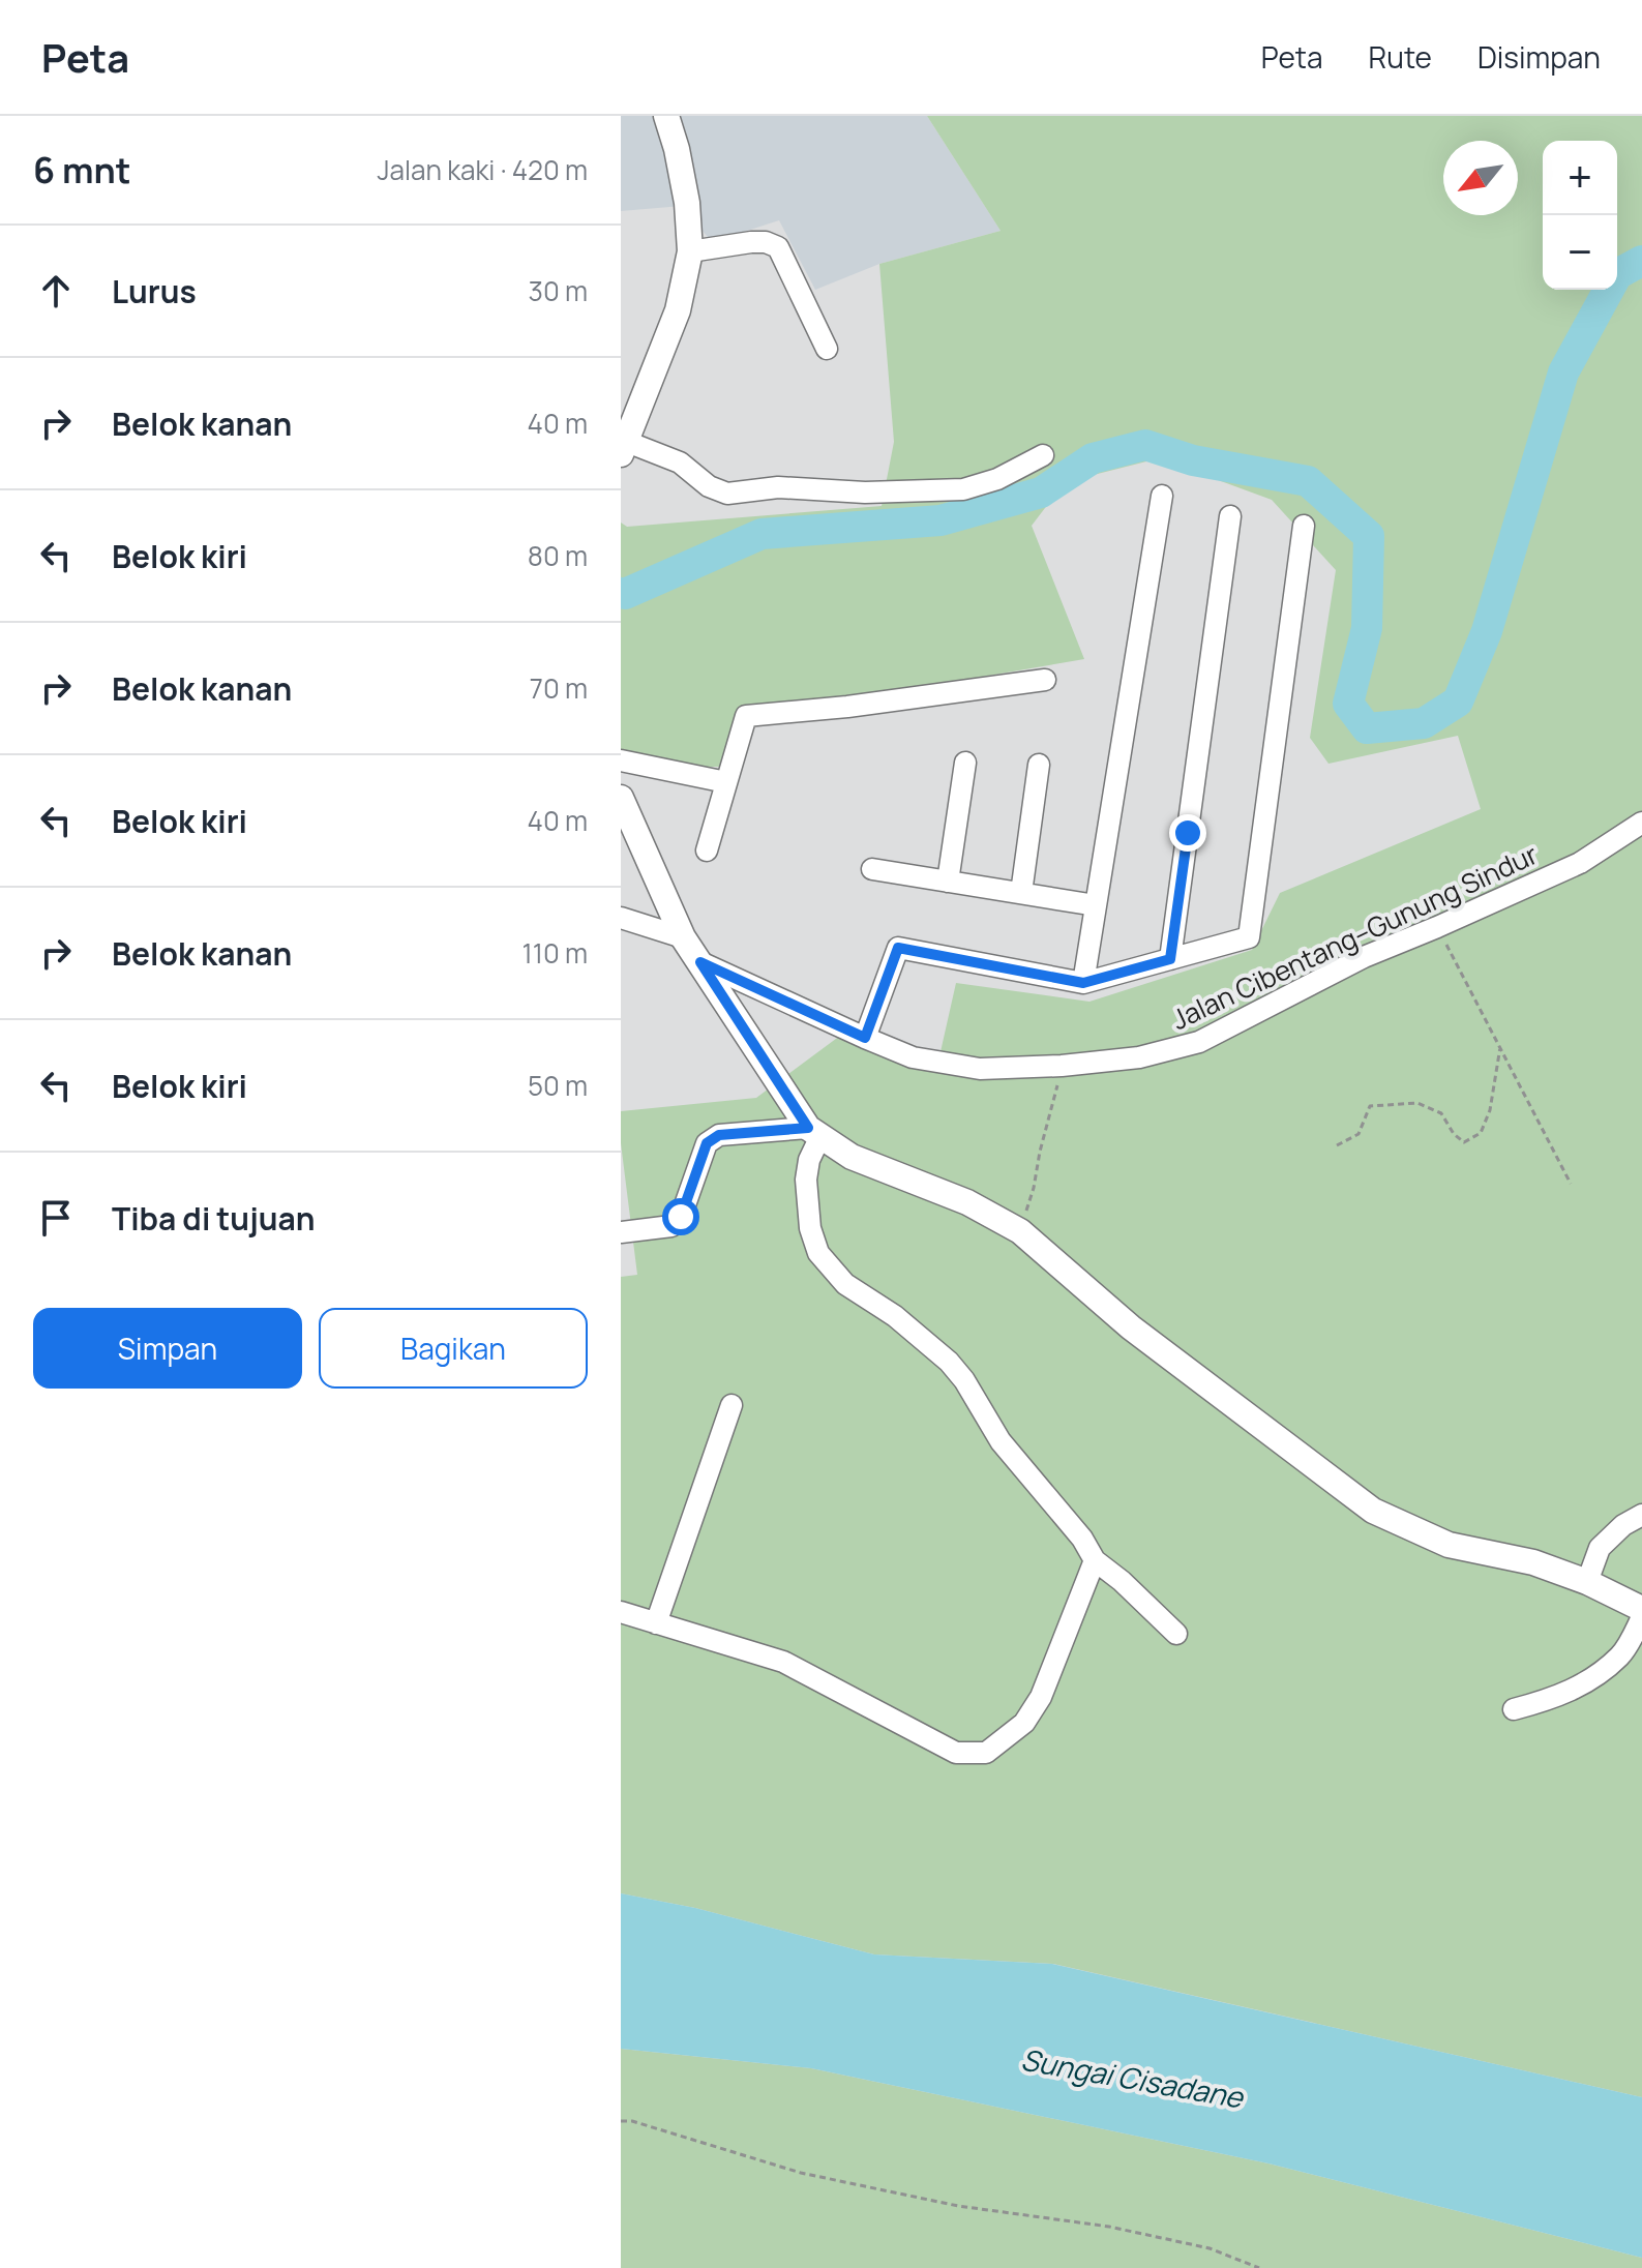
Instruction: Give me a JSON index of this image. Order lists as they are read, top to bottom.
{
  "streets": {
    "street": ["Jalan Cibentang–Gunung Sindur"]
  },
  "water": ["Sungai Cisadane"],
  "north": "bottom left",
  "page": {
    "header": "Peta",
    "nav": ["Peta", "Rute", "Disimpan"],
    "heading": ["6 mnt", "Jalan kaki · 420 m"],
    "map_buttons": ["+", "−"],
    "list": [
      ["Lurus", "30 m"],
      ["Belok kanan", "40 m"],
      ["Belok kiri", "80 m"],
      ["Belok kanan", "70 m"],
      ["Belok kiri", "40 m"],
      ["Belok kanan", "110 m"],
      ["Belok kiri", "50 m"],
      "Tiba di tujuan"
    ],
    "buttons": ["Simpan", "Bagikan"]
  }
}
